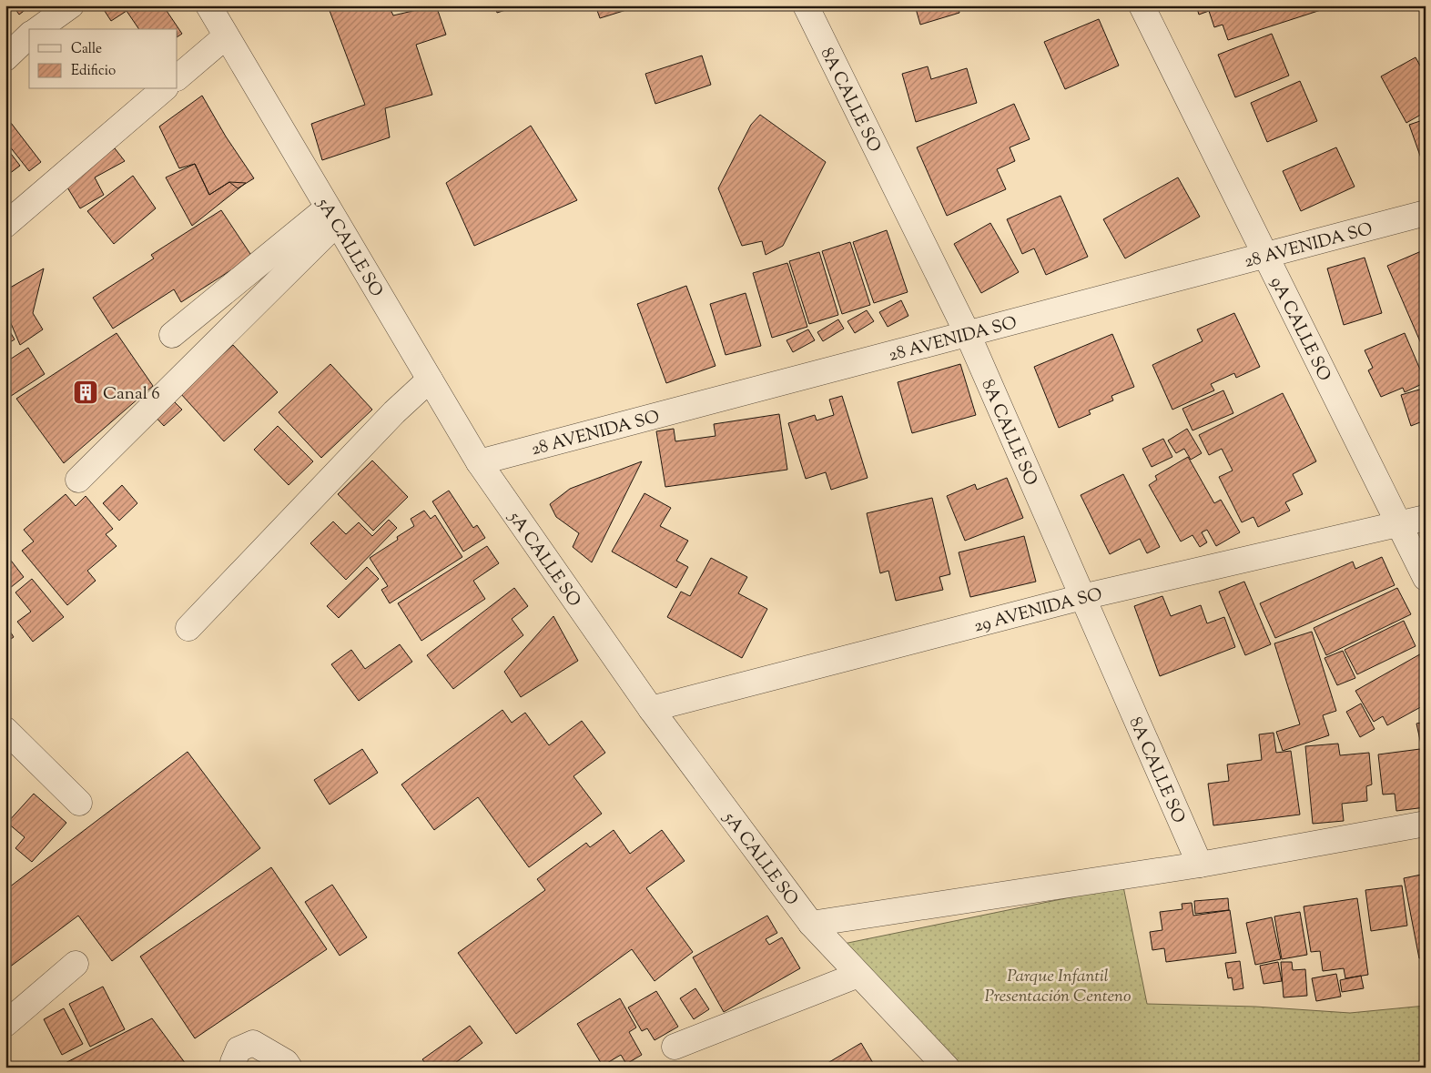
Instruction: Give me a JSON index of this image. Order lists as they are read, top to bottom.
{
  "streets": {
    "street": [
      "8A CALLE SO",
      "28 AVENIDA SO",
      "5A CALLE SO",
      "9A CALLE SO",
      "29 AVENIDA SO"
    ]
  },
  "crossings": [
    ["8A CALLE SO", "28 AVENIDA SO"],
    ["8A CALLE SO", "29 AVENIDA SO"],
    ["28 AVENIDA SO", "5A CALLE SO"],
    ["28 AVENIDA SO", "9A CALLE SO"],
    ["5A CALLE SO", "29 AVENIDA SO"],
    ["9A CALLE SO", "29 AVENIDA SO"]
  ],
  "parks": ["Parque Infantil Presentación Centeno"],
  "places": {
    "building": ["Canal 6"]
  },
  "legend": ["Calle", "Edificio"]
}
